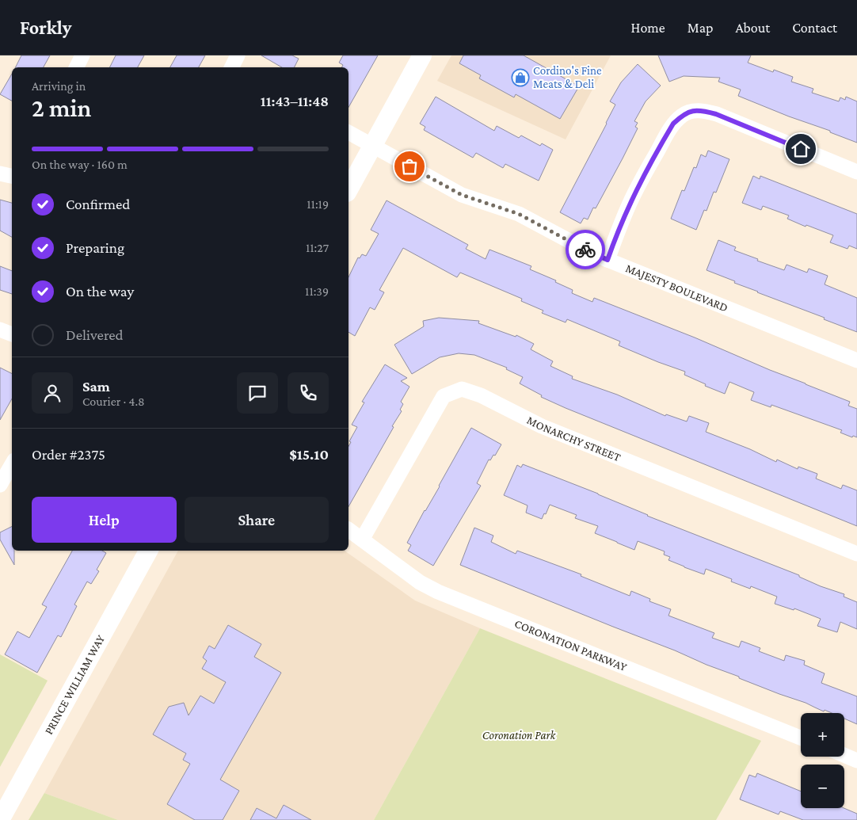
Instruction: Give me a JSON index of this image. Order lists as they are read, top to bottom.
{
  "streets": {
    "street": [
      "MAJESTY BOULEVARD",
      "MONARCHY STREET",
      "CORONATION PARKWAY",
      "PRINCE WILLIAM WAY"
    ]
  },
  "crossings": [
    ["MONARCHY STREET", "CORONATION PARKWAY"]
  ],
  "parks": ["Coronation Park"],
  "places": {
    "shop": ["Cordino's Fine Meats & Deli"]
  },
  "page": {
    "header": "Forkly",
    "nav": [
      "Home",
      "Map",
      "About",
      "Contact"
    ],
    "heading": ["2 min", "Arriving in", "11:43–11:48"],
    "panel": [
      "Sam",
      "Courier · 4.8",
      "Order #2375",
      "$15.10"
    ],
    "bar": "On the way · 160 m",
    "list": [
      ["Confirmed", "11:19"],
      ["Preparing", "11:27"],
      ["On the way", "11:39"],
      "Delivered"
    ],
    "buttons": ["Help", "Share"],
    "map_buttons": ["+", "−"]
  }
}
